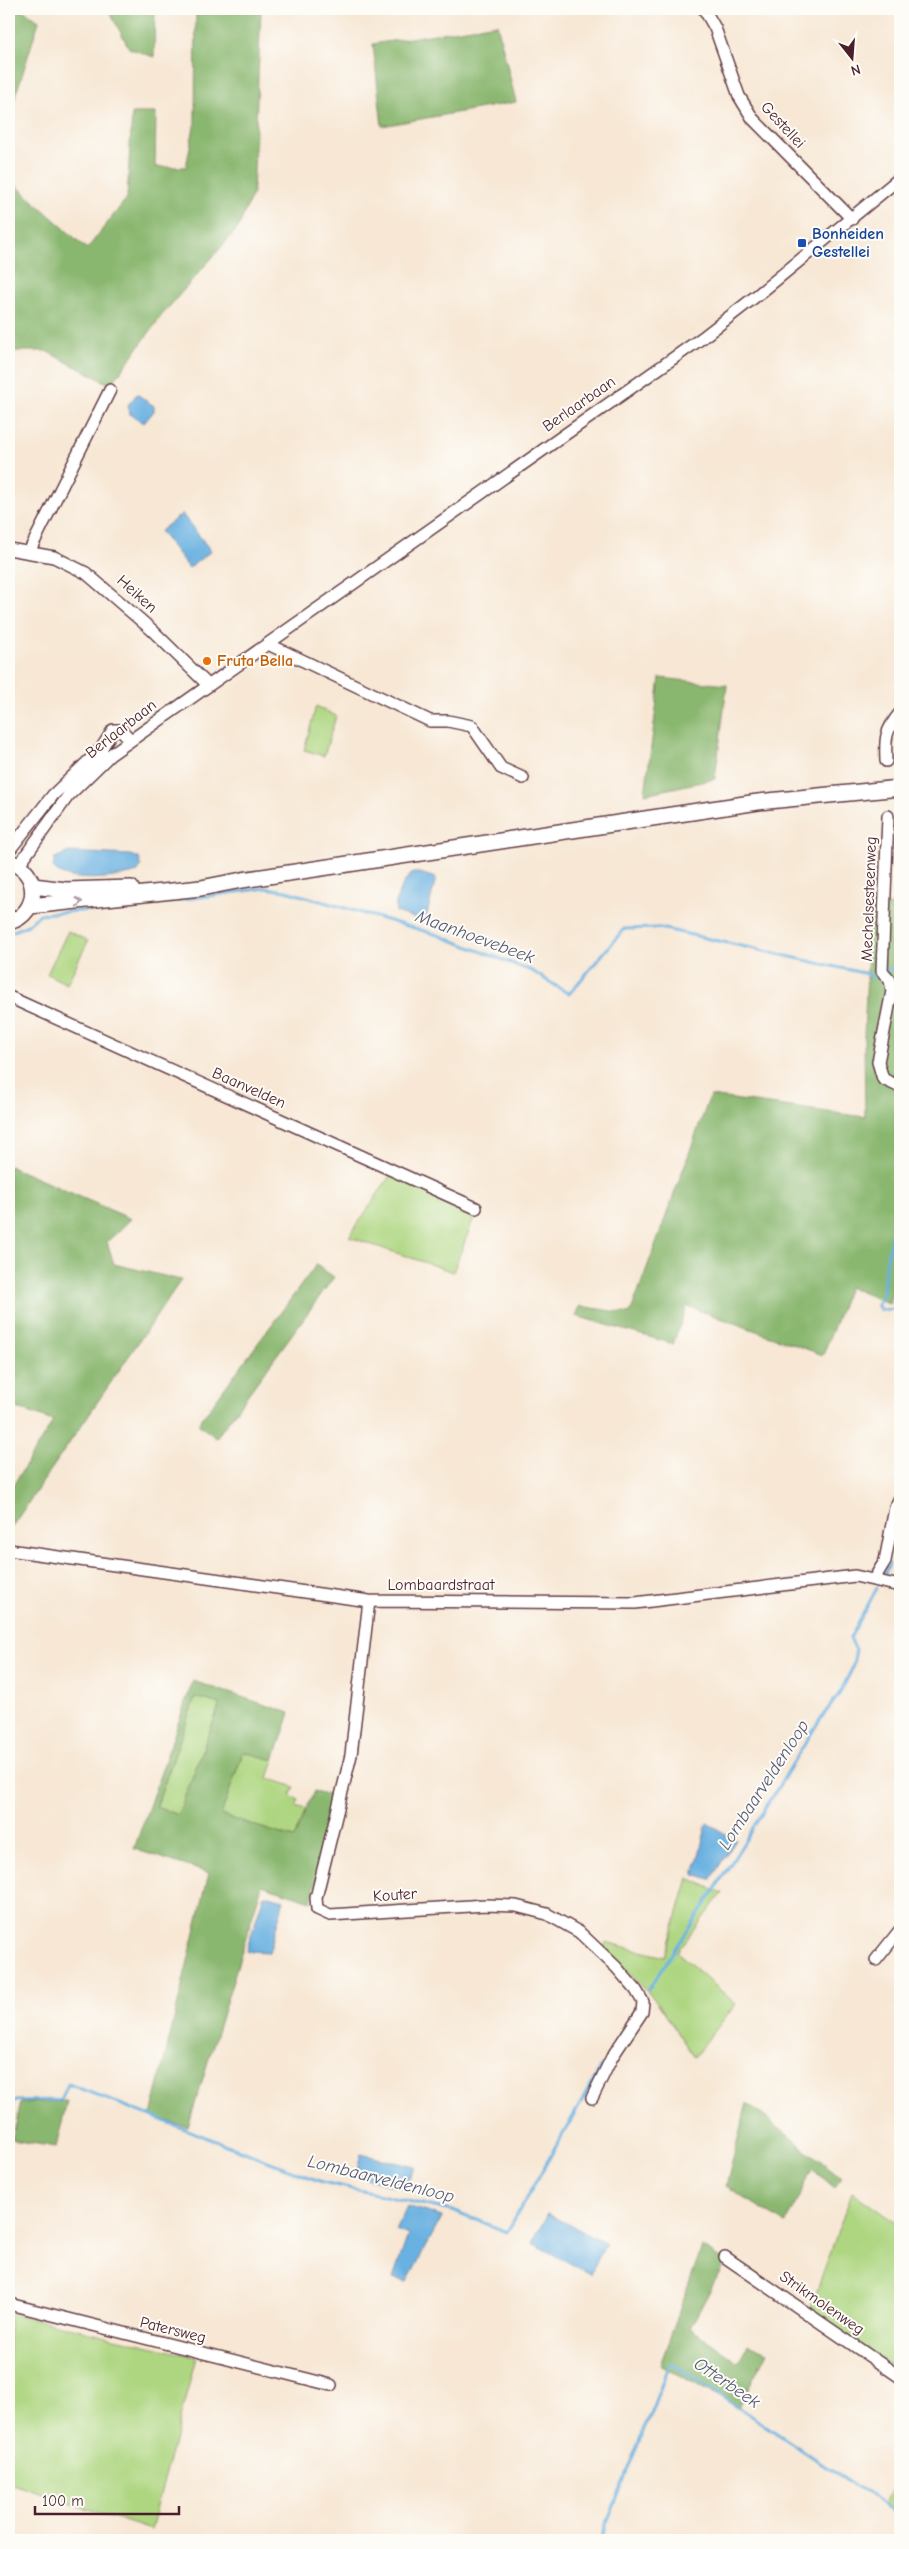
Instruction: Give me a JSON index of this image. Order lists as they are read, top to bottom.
{
  "streets": {
    "street": [
      "Gestellei",
      "Berlaarbaan",
      "Heiken",
      "Mechelsesteenweg",
      "Baanvelden",
      "Lombaardstraat",
      "Kouter",
      "Strikmolenweg",
      "Patersweg"
    ]
  },
  "crossings": [
    ["Gestellei", "Berlaarbaan"],
    ["Berlaarbaan", "Heiken"],
    ["Lombaardstraat", "Kouter"]
  ],
  "water": ["Maanhoevebeek", "Lombaarveldenloop", "Otterbeek"],
  "places": {
    "transit": ["Bonheiden Gestellei"],
    "other": ["Fruta Bella"]
  },
  "scale_bar": "100 m",
  "north": "bottom"
}
